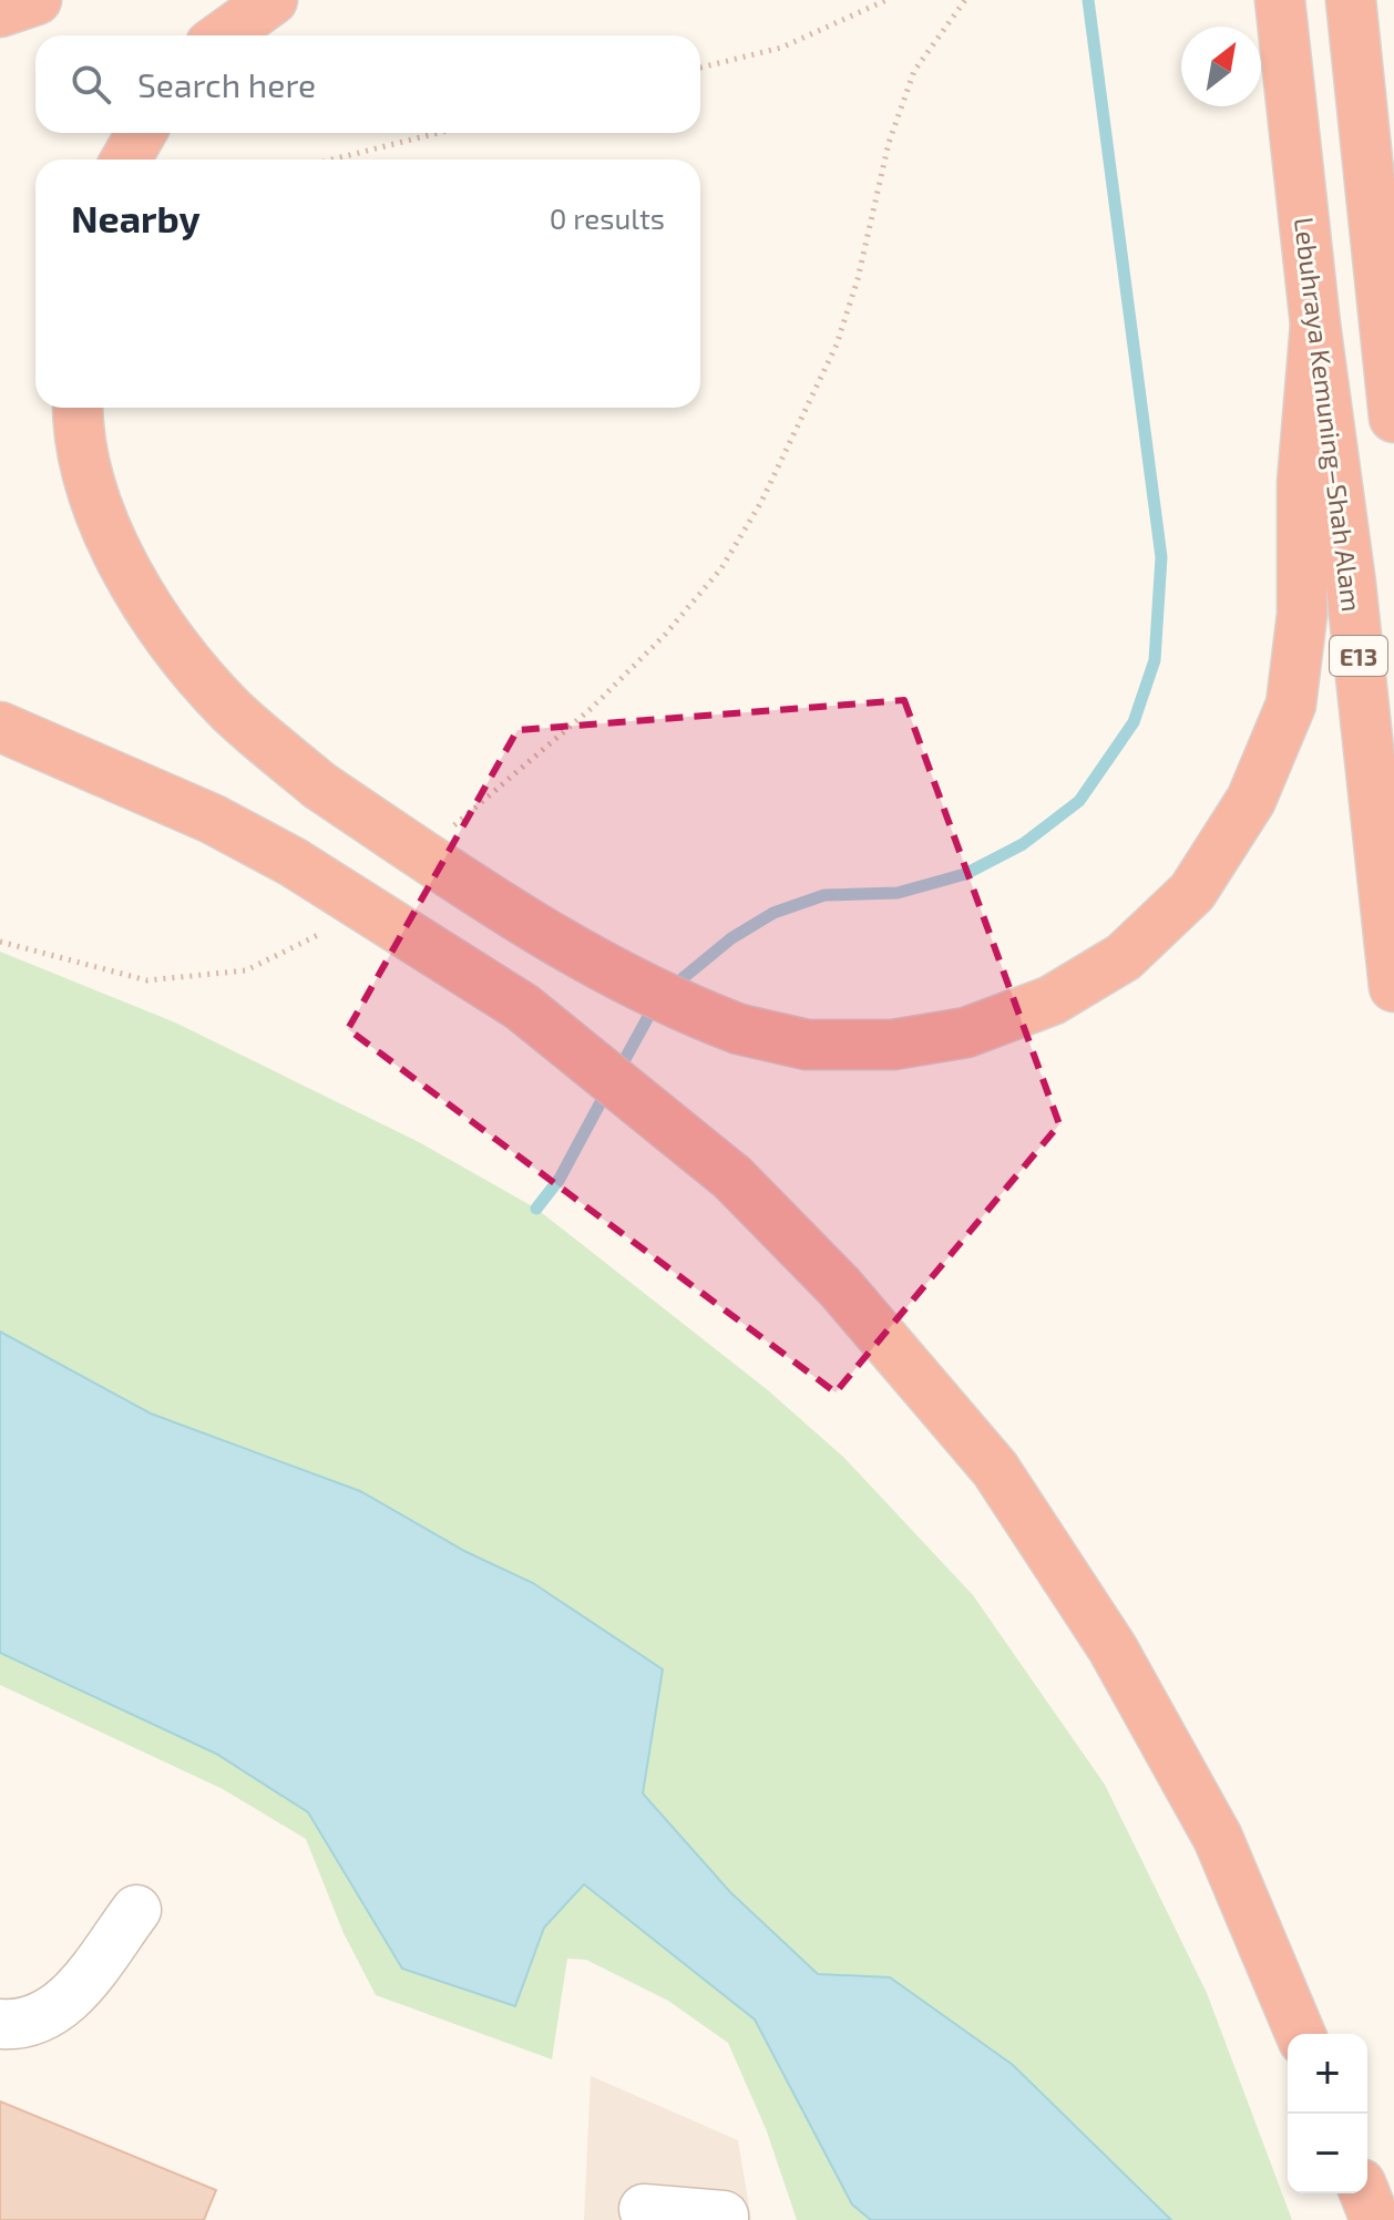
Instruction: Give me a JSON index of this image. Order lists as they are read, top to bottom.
{
  "streets": {
    "highway": ["Lebuhraya Kemuning–Shah Alam", "E13"]
  },
  "north": "top right",
  "page": {
    "search": "Search here",
    "heading": ["Nearby", "0 results"],
    "map_buttons": ["+", "−"]
  }
}
